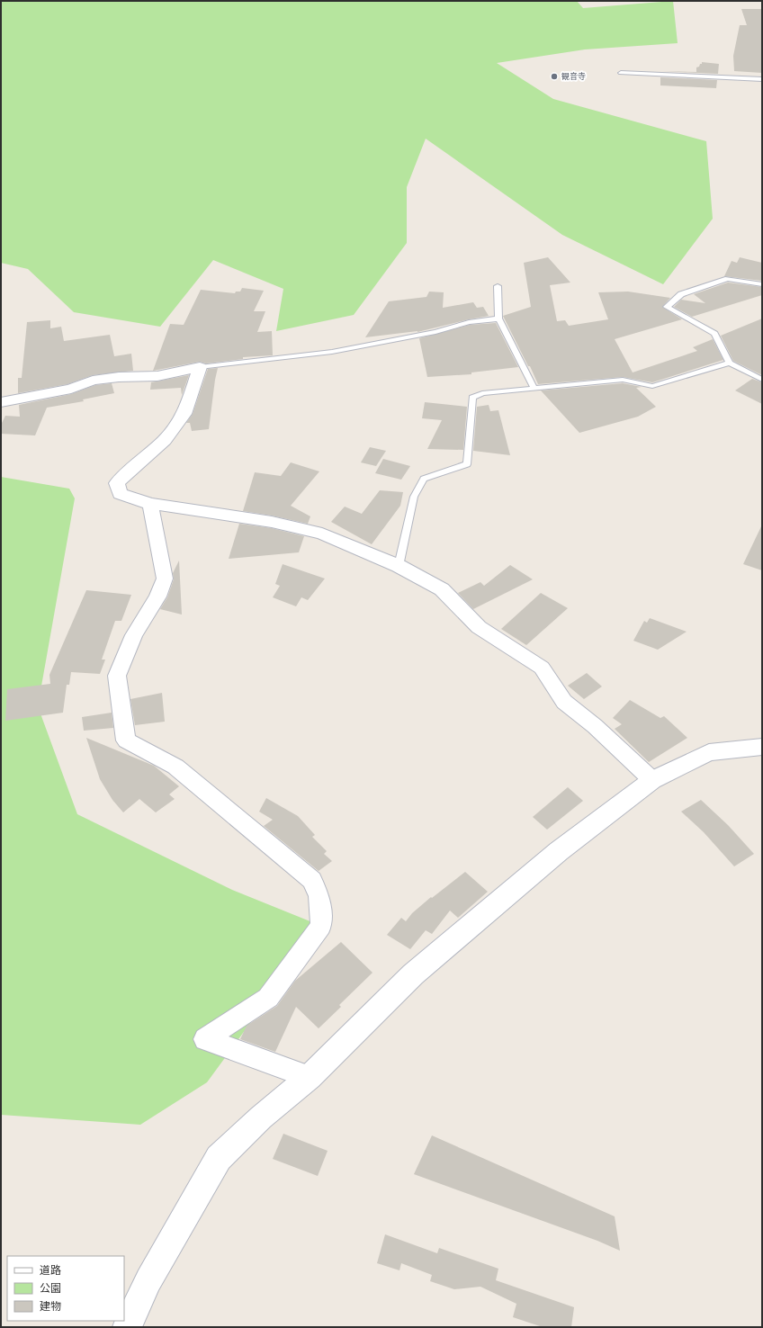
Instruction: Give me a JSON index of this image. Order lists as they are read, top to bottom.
{
  "places": ["観音寺"],
  "legend": ["道路", "公園", "建物"]
}
